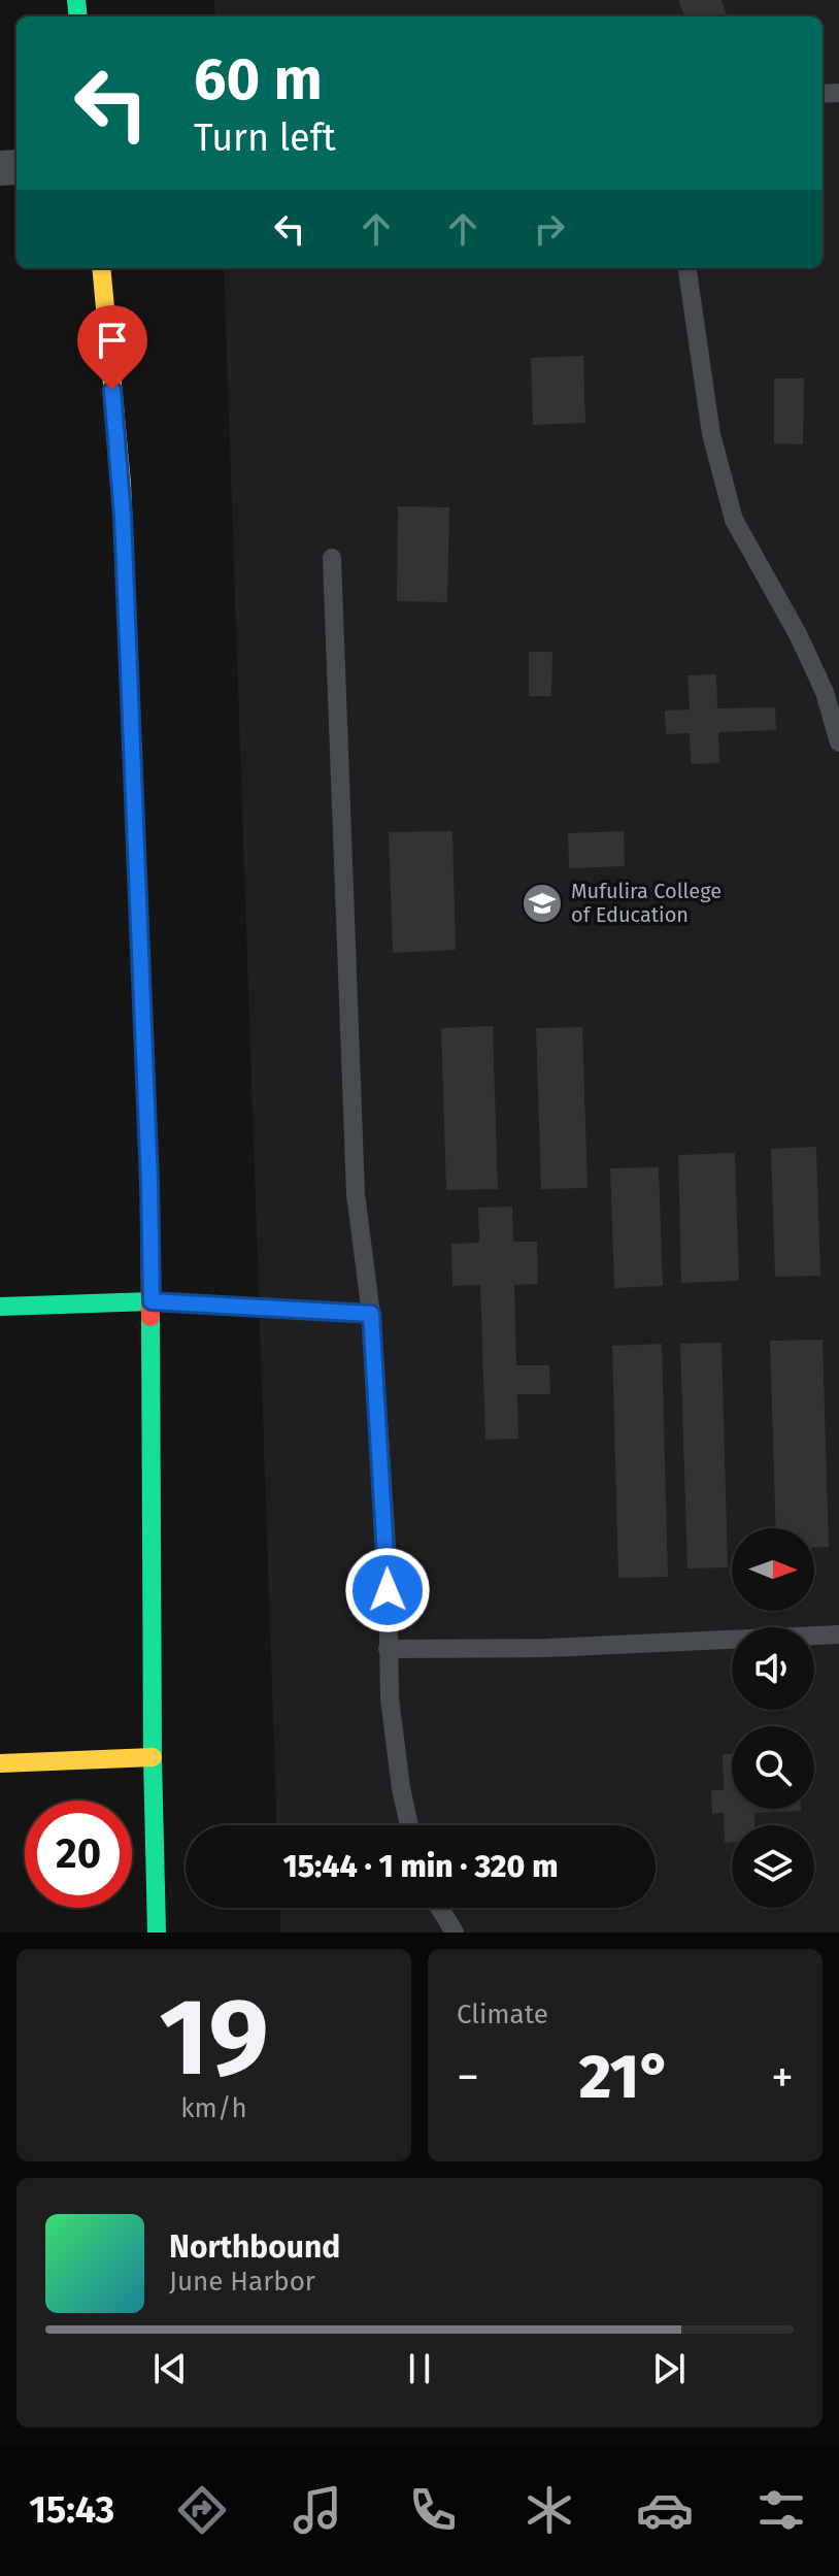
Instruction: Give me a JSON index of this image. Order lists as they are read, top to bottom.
{
  "places": {
    "school or university": ["Mufulira College of Education"]
  },
  "north": "right",
  "page": {
    "turn": ["60 m", "Turn left"],
    "limit": "20",
    "trip": "15:44 · 1 min · 320 m",
    "tile": [
      ["19", "km/h"],
      "Climate"
    ],
    "heat": ["−", "21°", "+"],
    "song": ["Northbound", "June Harbor"],
    "tabs": "15:43"
  }
}
